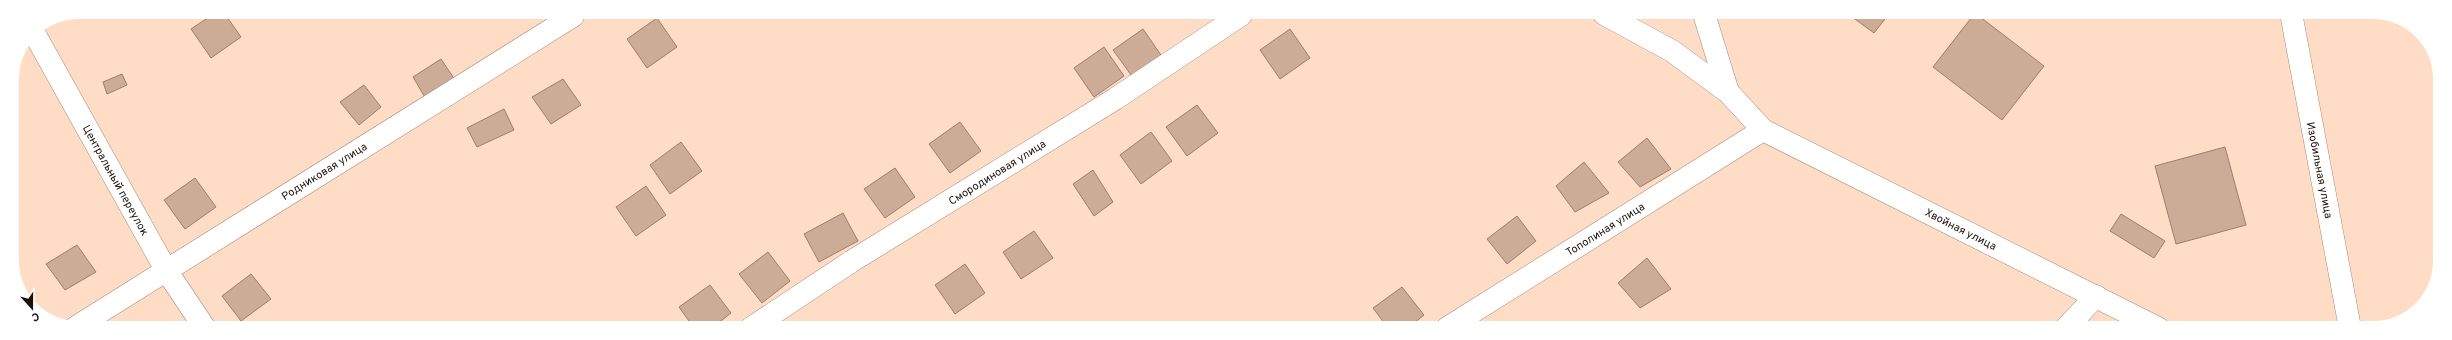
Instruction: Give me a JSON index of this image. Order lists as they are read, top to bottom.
{
  "streets": {
    "street": [
      "Изобильная улица",
      "Родниковая улица",
      "Смородиновая улица",
      "Центральный переулок",
      "Тополиная улица",
      "Хвойная улица"
    ]
  },
  "crossings": [
    ["Родниковая улица", "Центральный переулок"],
    ["Тополиная улица", "Хвойная улица"]
  ],
  "north": "bottom"
}
